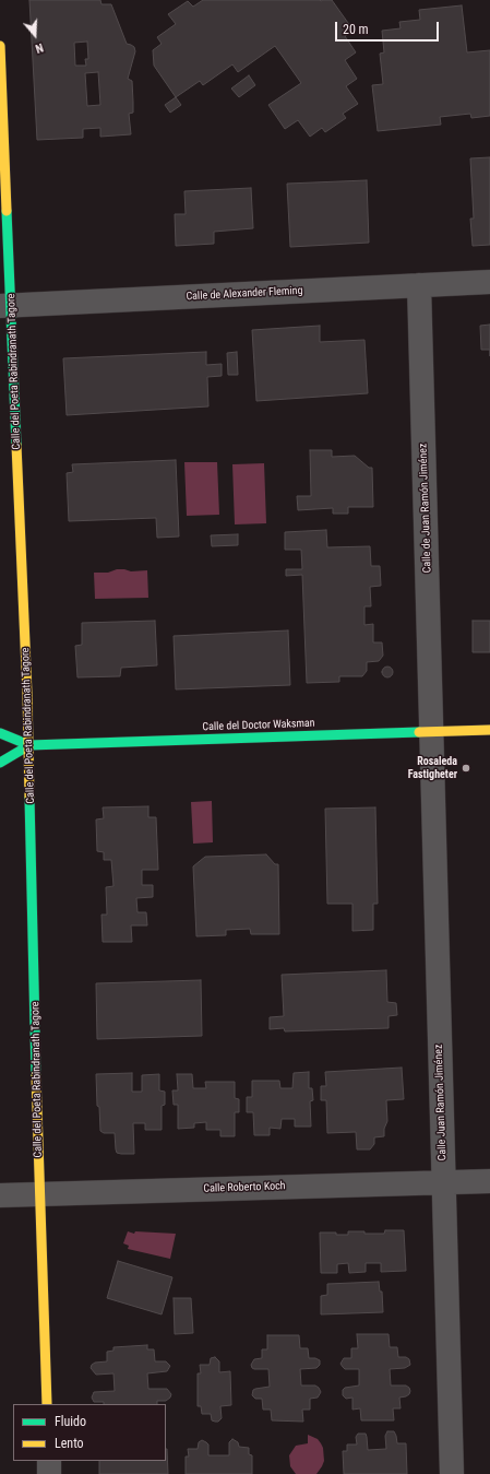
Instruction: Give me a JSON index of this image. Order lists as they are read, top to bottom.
{
  "streets": {
    "street": [
      "Calle de Alexander Fleming",
      "Calle del Poeta Rabindranath Tagore",
      "Calle de Juan Ramón Jiménez",
      "Calle del Doctor Waksman",
      "Calle Juan Ramón Jiménez",
      "Calle Roberto Koch"
    ]
  },
  "crossings": [
    ["Calle de Alexander Fleming", "Calle del Poeta Rabindranath Tagore"],
    ["Calle de Alexander Fleming", "Calle de Juan Ramón Jiménez"],
    ["Calle del Poeta Rabindranath Tagore", "Calle del Doctor Waksman"],
    ["Calle del Poeta Rabindranath Tagore", "Calle Roberto Koch"],
    ["Calle de Juan Ramón Jiménez", "Calle del Doctor Waksman"],
    ["Calle de Juan Ramón Jiménez", "Calle Juan Ramón Jiménez"],
    ["Calle del Doctor Waksman", "Calle Juan Ramón Jiménez"],
    ["Calle Juan Ramón Jiménez", "Calle Roberto Koch"]
  ],
  "places": ["Rosaleda Fastigheter"],
  "legend": ["Fluido", "Lento"],
  "scale_bar": "20 m",
  "north": "bottom"
}
